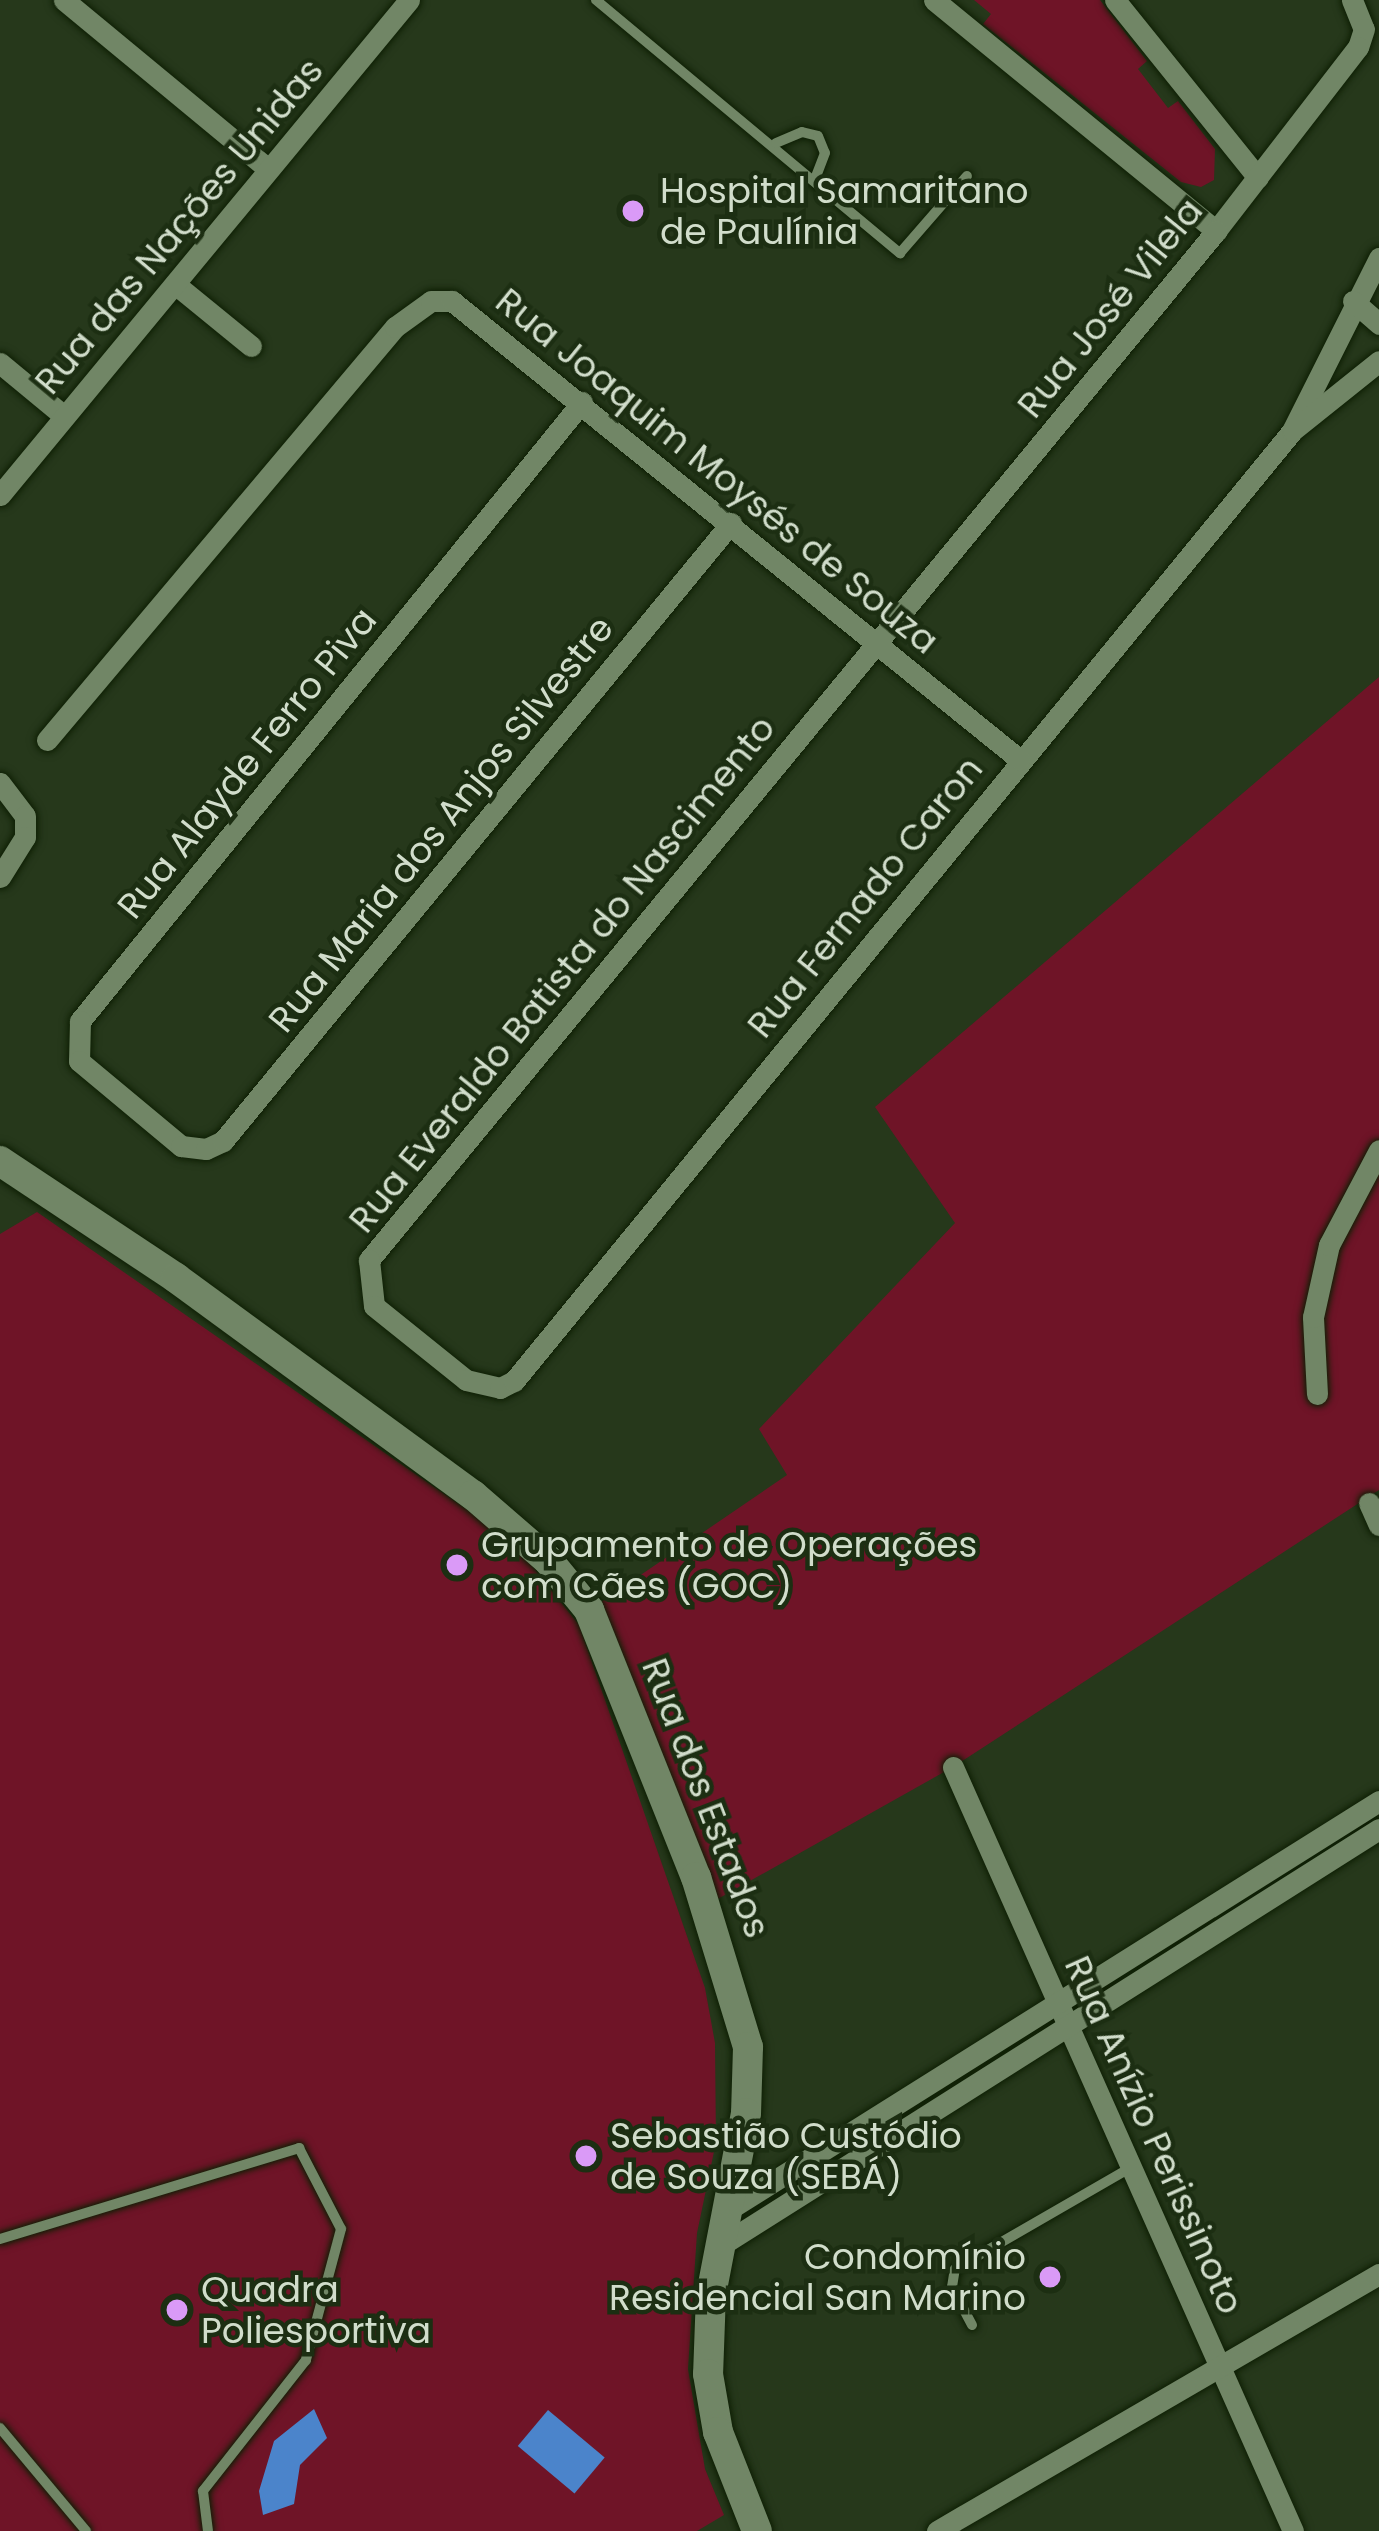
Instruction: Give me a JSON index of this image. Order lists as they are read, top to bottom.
{
  "streets": {
    "street": [
      "Rua das Nações Unidas",
      "Rua José Vilela",
      "Rua Joaquim Moysés de Souza",
      "Rua Alayde Ferro Piva",
      "Rua Maria dos Anjos Silvestre",
      "Rua Fernado Caron",
      "Rua Everaldo Batista do Nascimento",
      "Rua dos Estados",
      "Rua Anízio Perissinoto"
    ]
  },
  "crossings": [
    ["Rua José Vilela", "Rua Joaquim Moysés de Souza"],
    ["Rua José Vilela", "Rua Everaldo Batista do Nascimento"],
    ["Rua Joaquim Moysés de Souza", "Rua Alayde Ferro Piva"],
    ["Rua Joaquim Moysés de Souza", "Rua Maria dos Anjos Silvestre"],
    ["Rua Joaquim Moysés de Souza", "Rua Fernado Caron"],
    ["Rua Joaquim Moysés de Souza", "Rua Everaldo Batista do Nascimento"],
    ["Rua Alayde Ferro Piva", "Rua Maria dos Anjos Silvestre"],
    ["Rua Fernado Caron", "Rua Everaldo Batista do Nascimento"]
  ],
  "places": [
    "Hospital Samaritano de Paulínia",
    "Grupamento de Operações com Cães (GOC)",
    "Sebastião Custódio de Souza (SEBÁ)",
    "Condomínio Residencial San Marino",
    "Quadra Poliesportiva"
  ]
}
